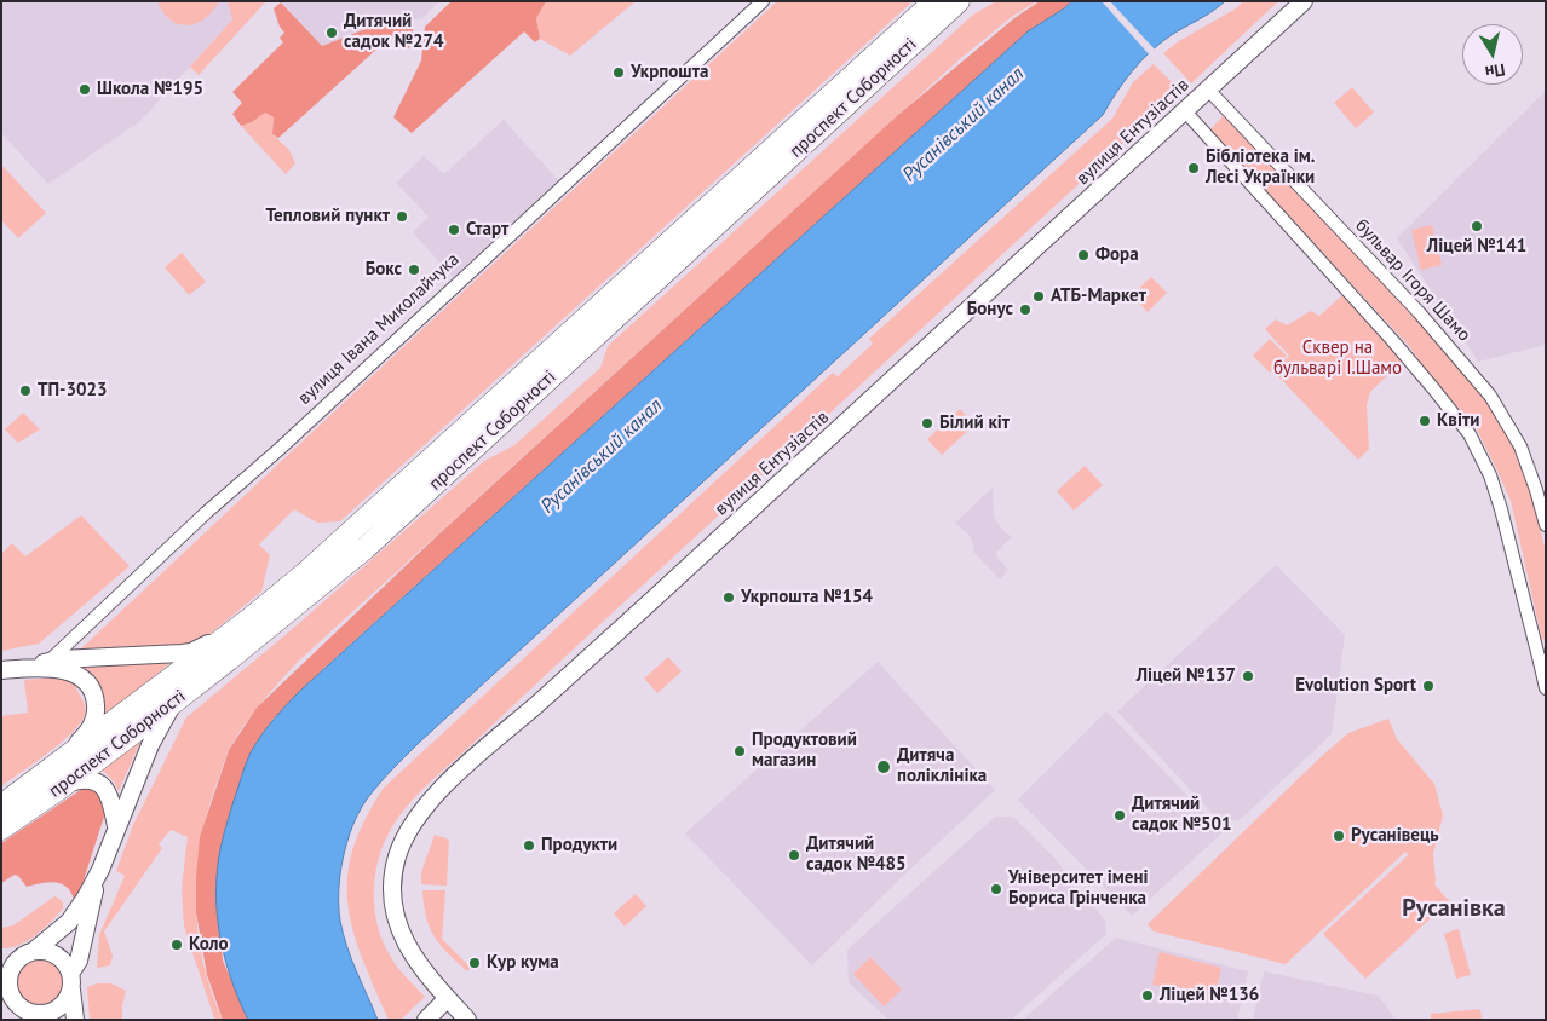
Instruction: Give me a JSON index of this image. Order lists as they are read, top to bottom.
{
  "streets": {
    "highway": ["проспект Соборності"],
    "street": ["вулиця Ентузіастів", "бульвар Ігоря Шамо", "вулиця Івана Миколайчука"]
  },
  "crossings": [
    ["проспект Соборності", "вулиця Івана Миколайчука"],
    ["вулиця Ентузіастів", "бульвар Ігоря Шамо"]
  ],
  "districts": ["Русанівка"],
  "water": ["Русанівський канал"],
  "parks": ["Сквер на бульварі І.Шамо"],
  "places": [
    "Дитячий садок №274",
    "Укрпошта",
    "Школа №195",
    "Бібліотека ім. Лесі Українки",
    "Тепловий пункт",
    "Ліцей №141",
    "Старт",
    "Фора",
    "Бокс",
    "АТБ-Маркет",
    "Бонус",
    "ТП-3023",
    "Квіти",
    "Білий кіт",
    "Укрпошта №154",
    "Ліцей №137",
    "Evolution Sport",
    "Продуктовий магазин",
    "Дитяча поліклініка",
    "Дитячий садок №501",
    "Русанівець",
    "Продукти",
    "Дитячий садок №485",
    "Університет імені Бориса Грінченка",
    "Коло",
    "Кур кума",
    "Ліцей №136"
  ],
  "north": "bottom"
}
